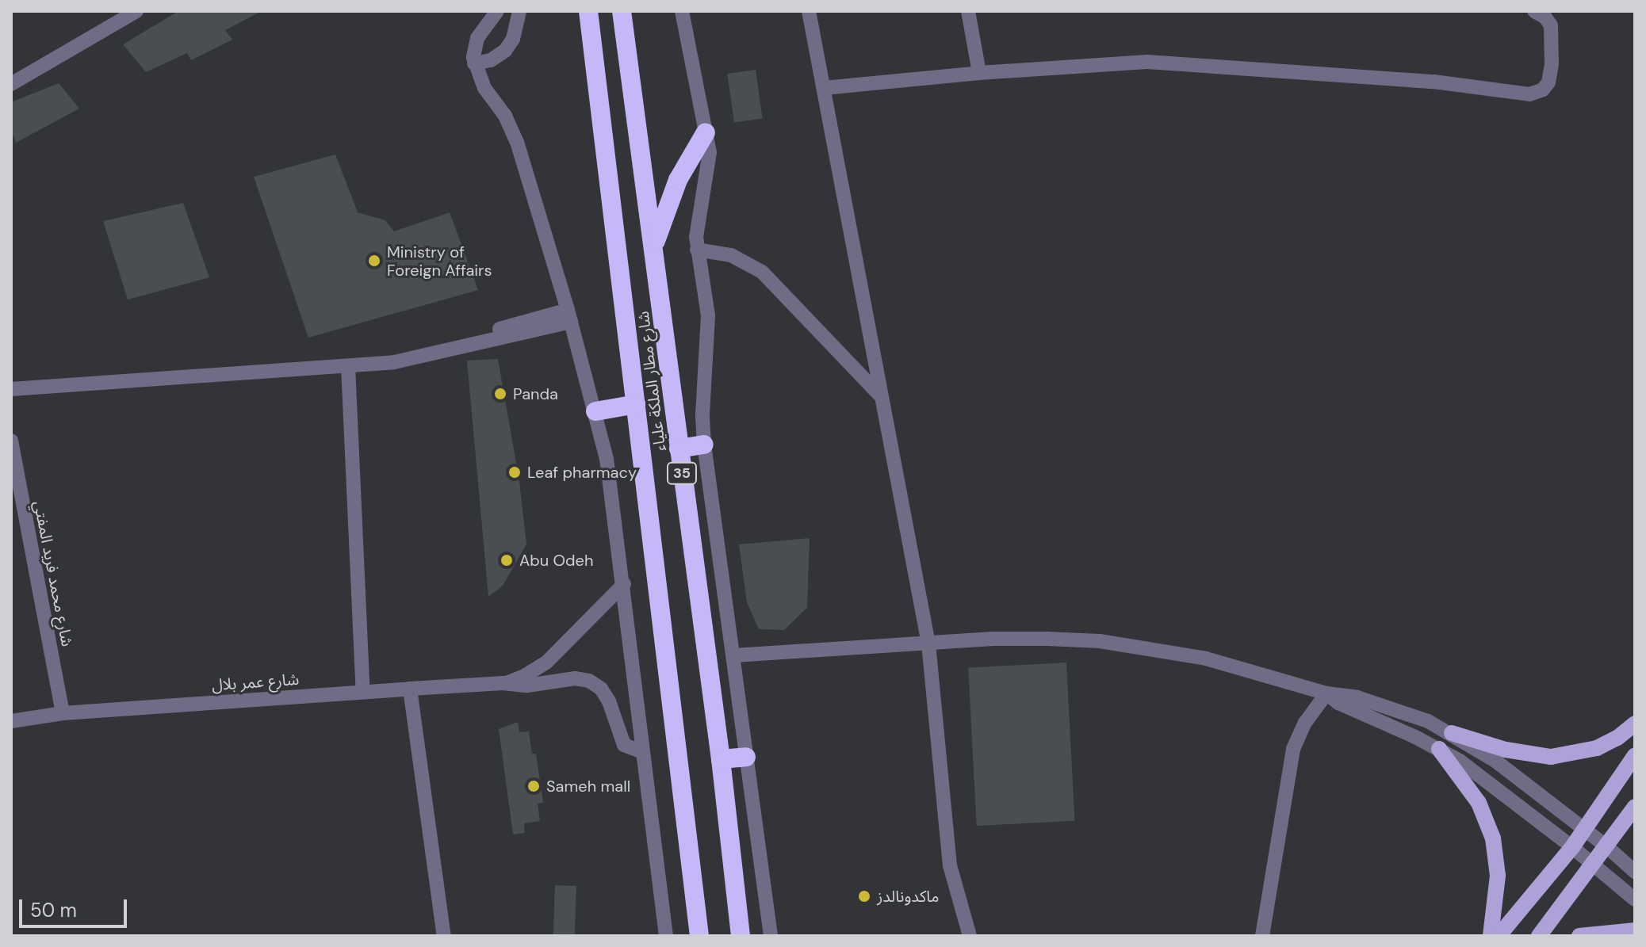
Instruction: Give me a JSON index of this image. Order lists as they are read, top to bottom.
{
  "streets": {
    "highway": ["شارع مطار الملكة علياء", "35"],
    "street": ["شارع محمد فريد المفتي", "شارع عمر بلال"]
  },
  "crossings": [
    ["شارع محمد فريد المفتي", "شارع عمر بلال"]
  ],
  "places": [
    "Ministry of Foreign Affairs",
    "Panda",
    "Leaf pharmacy",
    "Abu Odeh",
    "Sameh mall",
    "ماكدونالدز"
  ],
  "scale_bar": "50 m"
}
